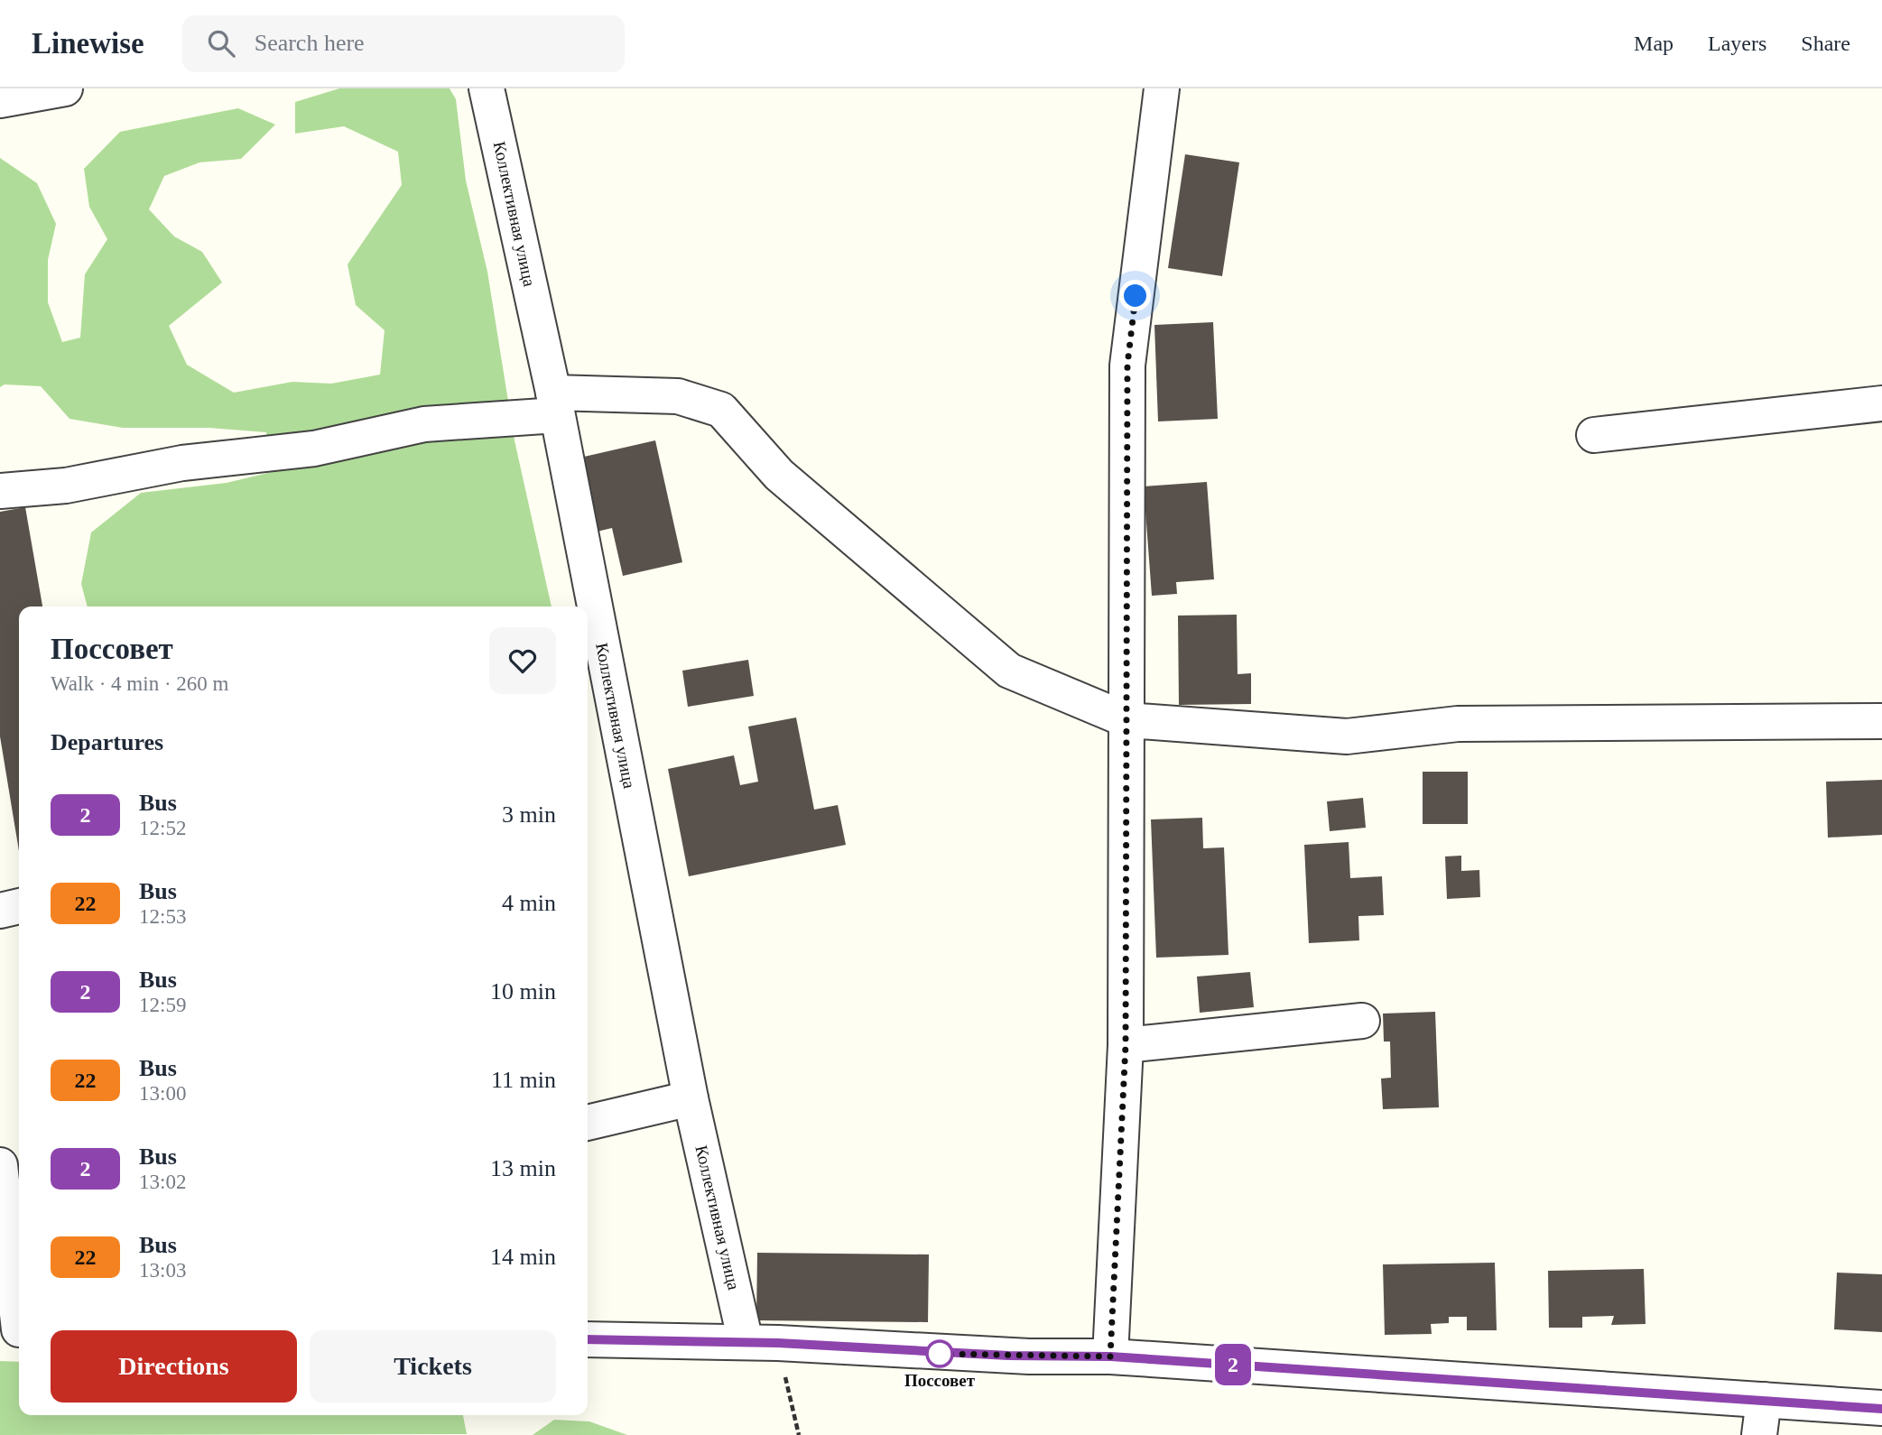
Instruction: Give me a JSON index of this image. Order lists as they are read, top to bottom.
{
  "streets": {
    "street": ["Коллективная улица"]
  },
  "places": ["Поссовет"],
  "lines": ["bus line 2"],
  "page": {
    "header": "Linewise",
    "search": "Search here",
    "nav": ["Map", "Layers", "Share"],
    "on_map": "2",
    "heading": [
      ["Поссовет", "Walk · 4 min · 260 m"],
      "Departures"
    ],
    "list": [
      {
        "mark": "2",
        "name": "Bus",
        "note": "12:52",
        "value": "3 min"
      },
      {
        "mark": "22",
        "name": "Bus",
        "note": "12:53",
        "value": "4 min"
      },
      {
        "mark": "2",
        "name": "Bus",
        "note": "12:59",
        "value": "10 min"
      },
      {
        "mark": "22",
        "name": "Bus",
        "note": "13:00",
        "value": "11 min"
      },
      {
        "mark": "2",
        "name": "Bus",
        "note": "13:02",
        "value": "13 min"
      },
      {
        "mark": "22",
        "name": "Bus",
        "note": "13:03",
        "value": "14 min"
      }
    ],
    "buttons": ["Directions", "Tickets"]
  }
}
